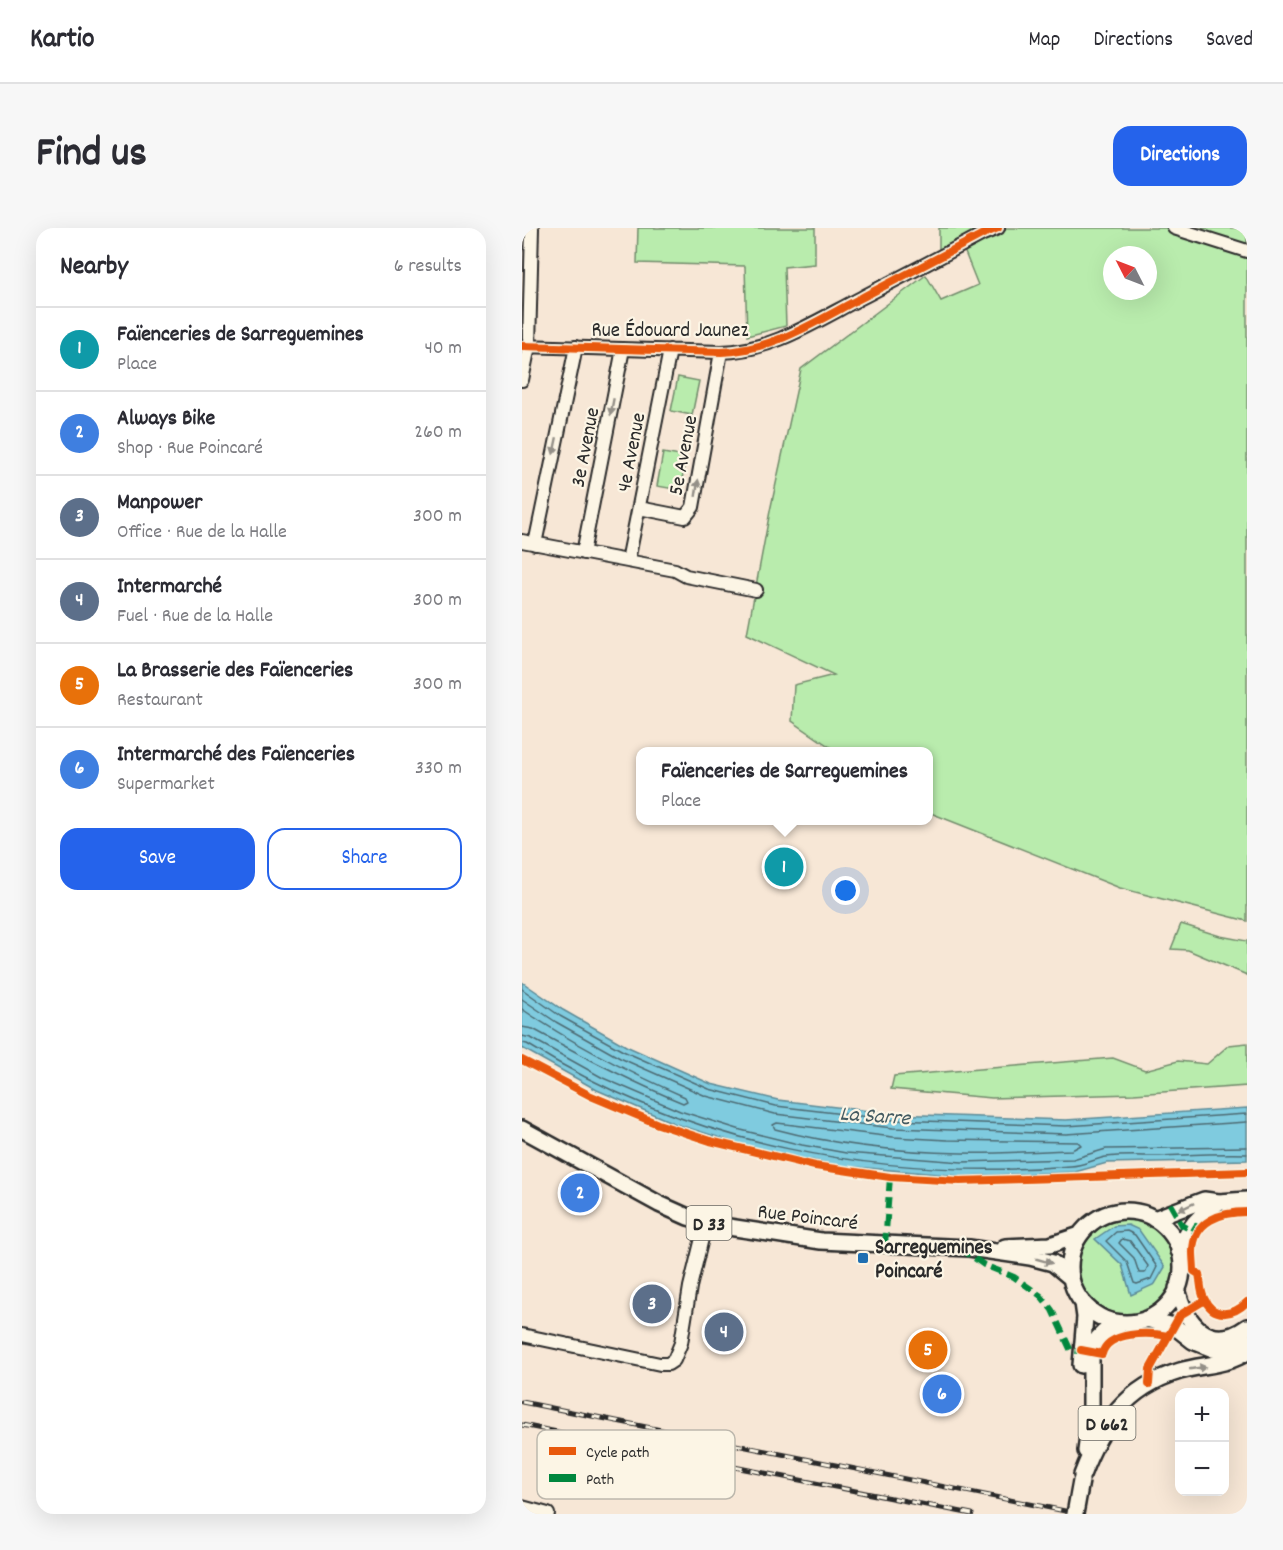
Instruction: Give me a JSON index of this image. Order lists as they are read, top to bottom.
{
  "streets": {
    "main road": ["Rue Poincaré", "D 33", "D 662"],
    "street": [
      "Rue Édouard Jaunez",
      "3e Avenue",
      "4e Avenue",
      "5e Avenue"
    ]
  },
  "crossings": [
    ["Rue Édouard Jaunez", "3e Avenue"],
    ["Rue Édouard Jaunez", "4e Avenue"],
    ["Rue Édouard Jaunez", "5e Avenue"],
    ["4e Avenue", "5e Avenue"],
    ["Rue Poincaré", "D 662"]
  ],
  "one_way": ["5e Avenue"],
  "water": ["La Sarre"],
  "places": {
    "transit": ["Sarreguemines Poincaré"]
  },
  "legend": ["Cycle path", "Path"],
  "north": "top left",
  "page": {
    "header": "Kartio",
    "nav": ["Map", "Directions", "Saved"],
    "title": "Find us",
    "buttons": [
      "Directions",
      ["Save", "Share"]
    ],
    "heading": ["Nearby", "6 results"],
    "list": [
      {
        "mark": "1",
        "name": "Faïenceries de Sarreguemines",
        "note": "Place",
        "value": "40 m"
      },
      {
        "mark": "2",
        "name": "Always Bike",
        "note": "Shop · Rue Poincaré",
        "value": "260 m"
      },
      {
        "mark": "3",
        "name": "Manpower",
        "note": "Office · Rue de la Halle",
        "value": "300 m"
      },
      {
        "mark": "4",
        "name": "Intermarché",
        "note": "Fuel · Rue de la Halle",
        "value": "300 m"
      },
      {
        "mark": "5",
        "name": "La Brasserie des Faïenceries",
        "note": "Restaurant",
        "value": "300 m"
      },
      {
        "mark": "6",
        "name": "Intermarché des Faïenceries",
        "note": "Supermarket",
        "value": "330 m"
      }
    ],
    "popup": ["Faïenceries de Sarreguemines", "Place"],
    "pins": [
      "1",
      "2",
      "3",
      "4",
      "5",
      "6"
    ],
    "map_buttons": ["+", "−"]
  }
}
